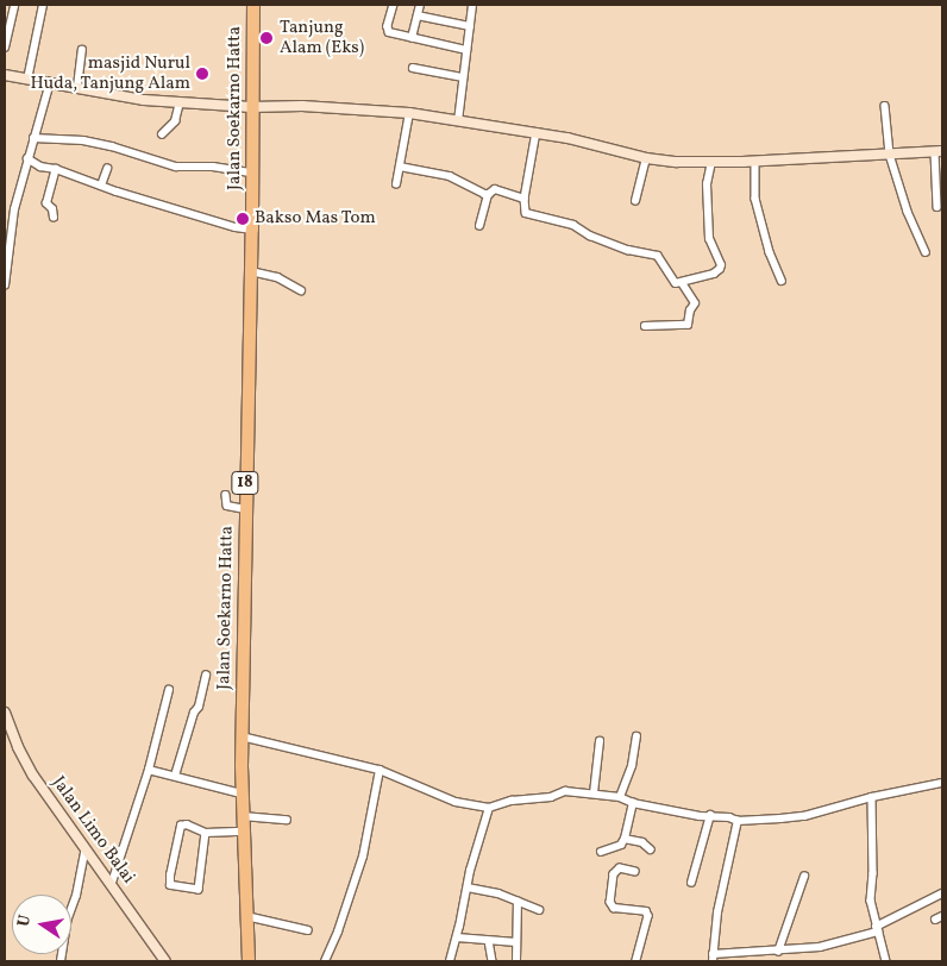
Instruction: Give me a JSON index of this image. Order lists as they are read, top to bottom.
{
  "streets": {
    "highway": ["Jalan Soekarno Hatta", "18"],
    "street": ["Jalan Limo Balai"]
  },
  "places": ["Tanjung Alam (Eks)", "masjid Nurul Huda, Tanjung Alam", "Bakso Mas Tom"],
  "north": "left"
}
